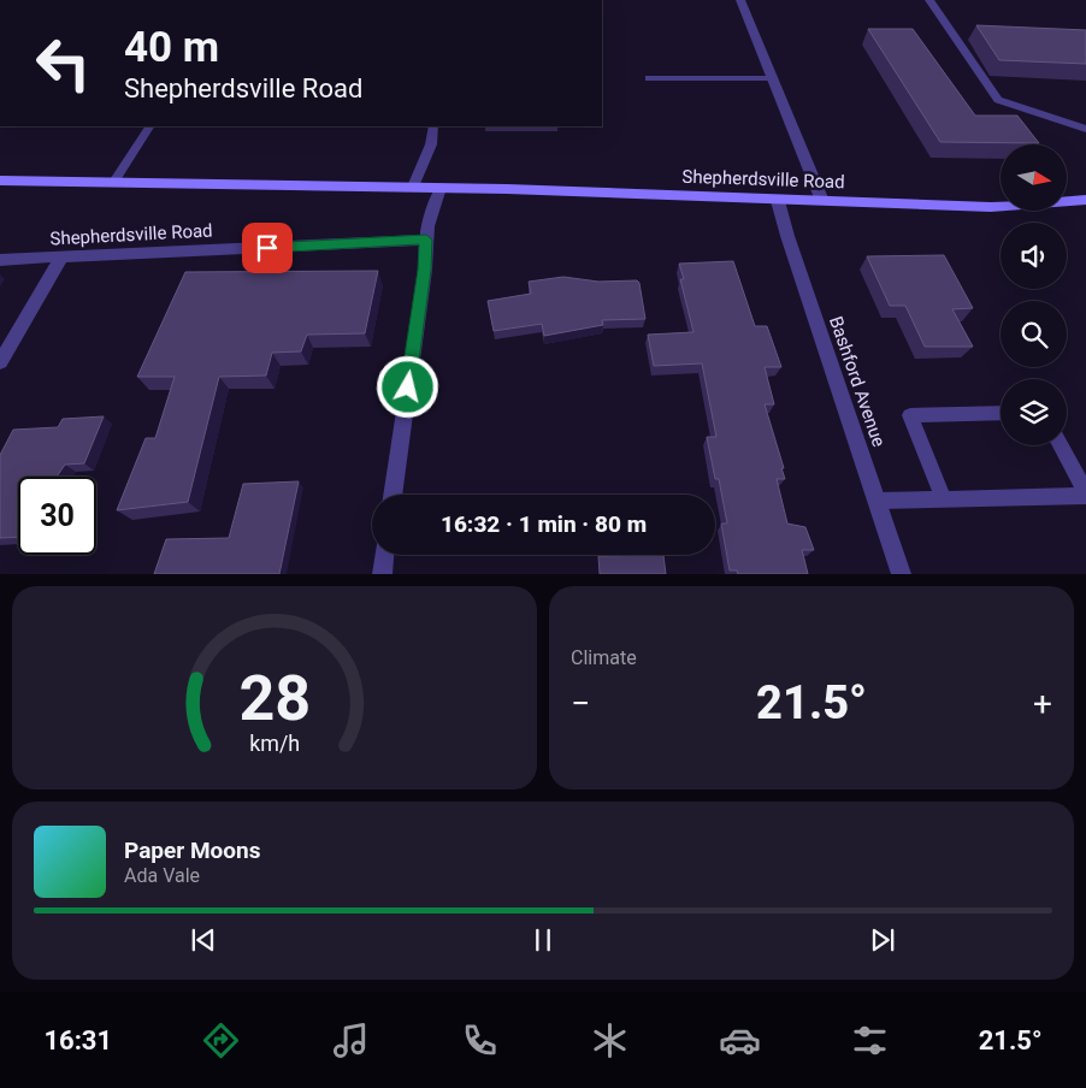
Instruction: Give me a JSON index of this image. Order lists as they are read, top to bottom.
{
  "streets": {
    "main road": ["Shepherdsville Road"],
    "street": ["Bashford Avenue"]
  },
  "crossings": [
    ["Shepherdsville Road", "Bashford Avenue"]
  ],
  "north": "right",
  "page": {
    "turn": ["40 m", "Shepherdsville Road"],
    "limit": "30",
    "trip": "16:32 · 1 min · 80 m",
    "tile": "Climate",
    "heat": ["−", "21.5°", "+"],
    "song": ["Paper Moons", "Ada Vale"],
    "tabs": ["16:31", "21.5°"],
    "gauge": ["28", "km/h"]
  }
}
